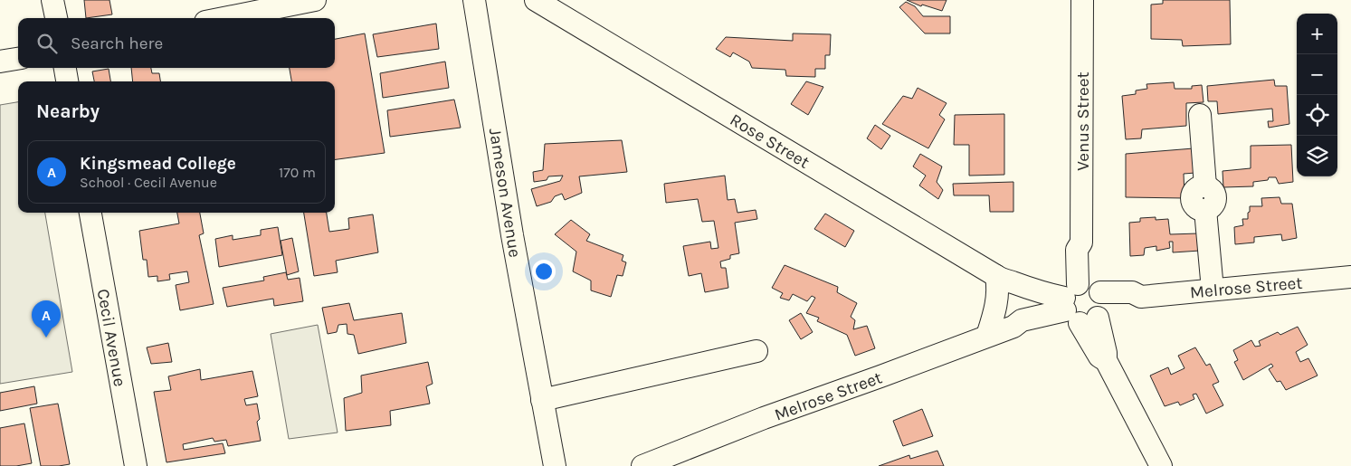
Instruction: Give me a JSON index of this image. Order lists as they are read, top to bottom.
{
  "streets": {
    "street": [
      "Venus Street",
      "Rose Street",
      "Jameson Avenue",
      "Melrose Street",
      "Cecil Avenue"
    ]
  },
  "crossings": [
    ["Venus Street", "Rose Street"],
    ["Venus Street", "Melrose Street"],
    ["Rose Street", "Melrose Street"]
  ],
  "page": {
    "map_buttons": ["+", "−"],
    "search": "Search here",
    "heading": "Nearby",
    "list": [
      {
        "mark": "A",
        "name": "Kingsmead College",
        "note": "School · Cecil Avenue",
        "value": "170 m"
      }
    ],
    "pins": "A"
  }
}
